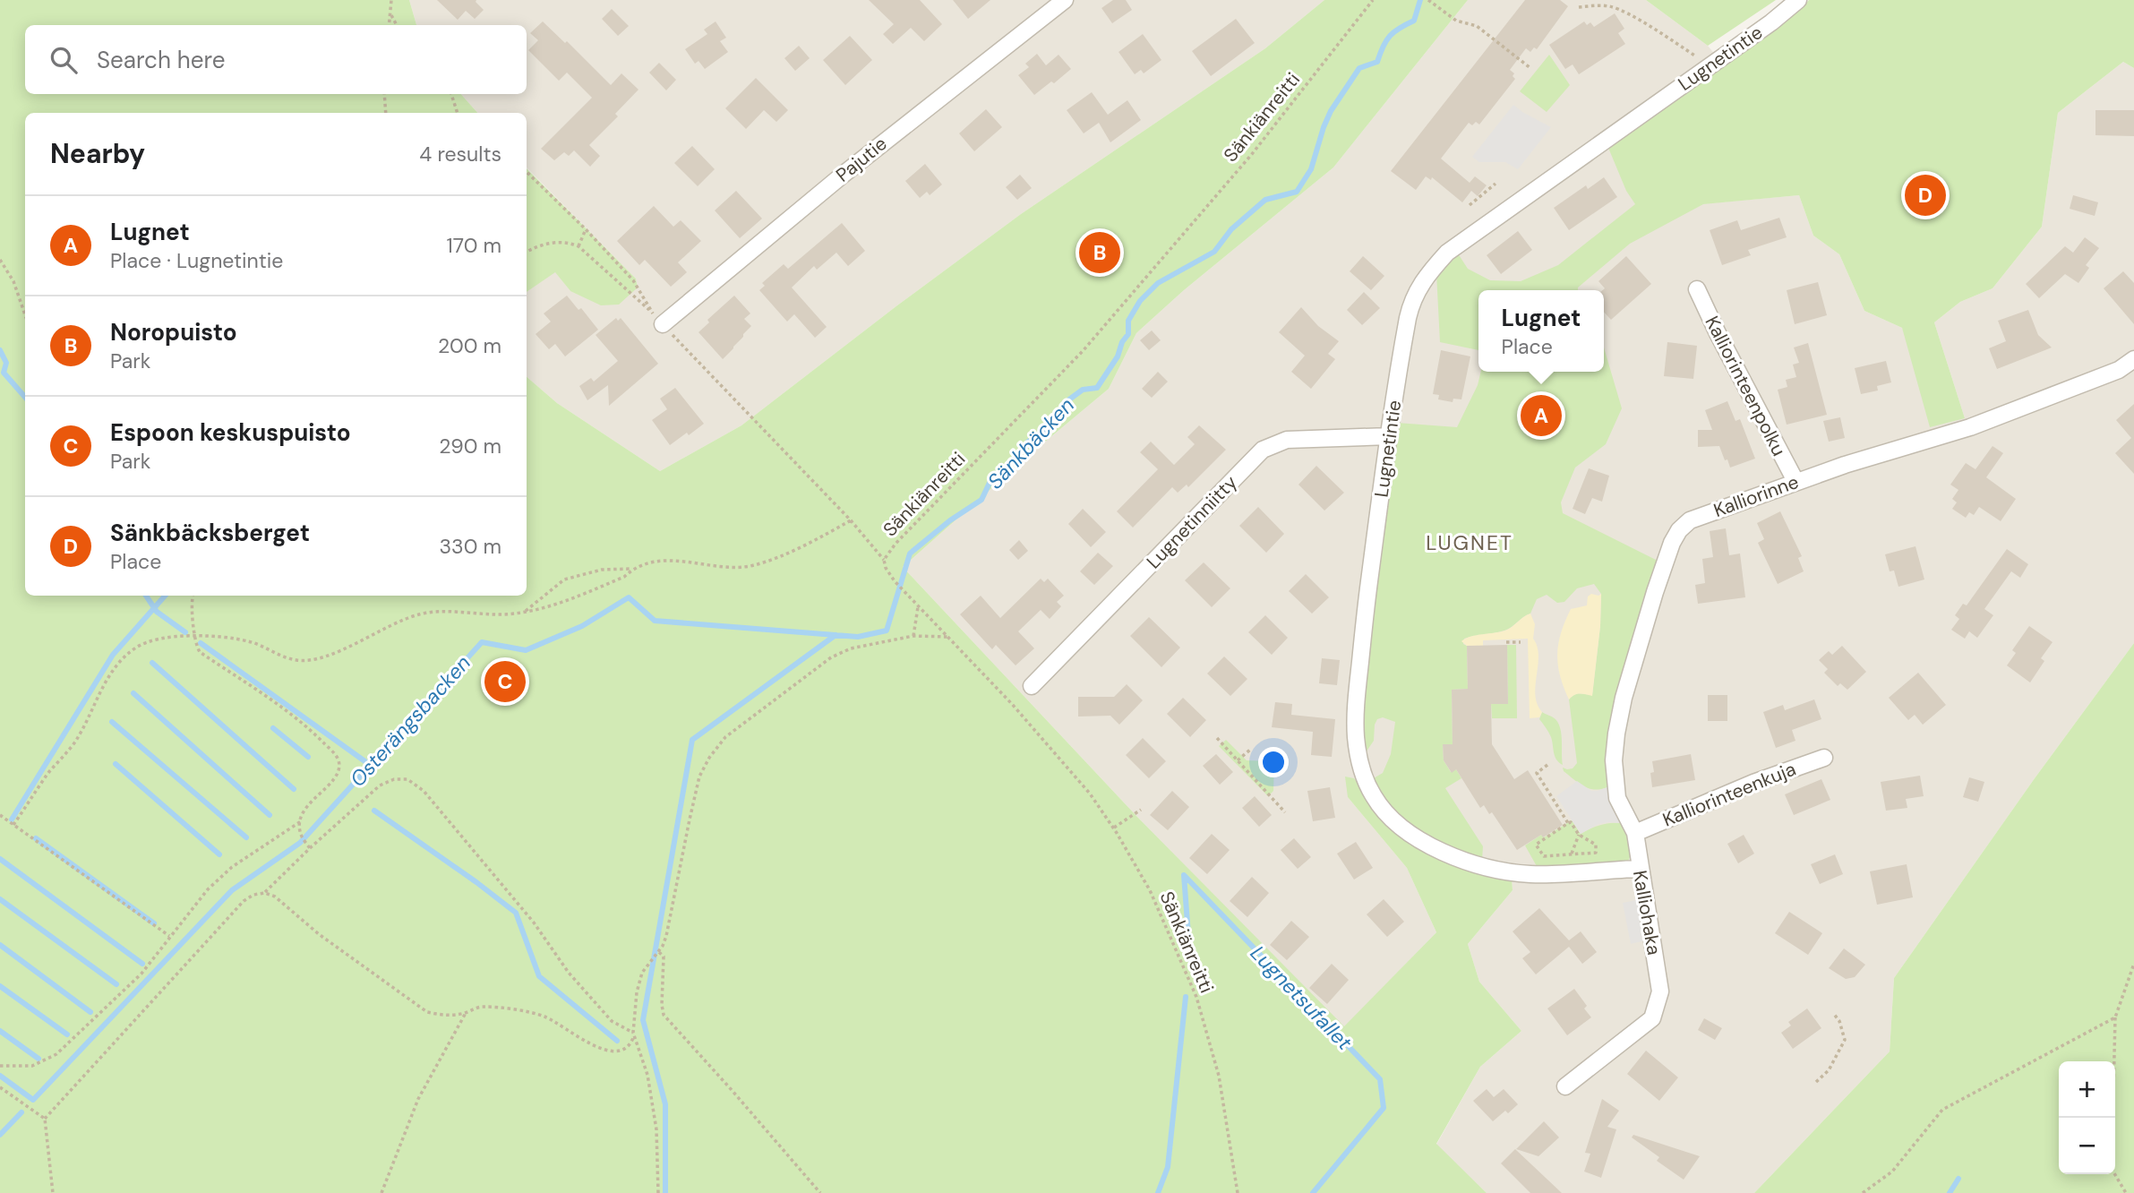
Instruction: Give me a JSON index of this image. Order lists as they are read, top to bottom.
{
  "streets": {
    "street": [
      "Lugnetintie",
      "Pajutie",
      "Kalliorinteenpolku",
      "Kalliorinne",
      "Lugnetinniitty",
      "Kalliorinteenkuja",
      "Kalliohaka"
    ],
    "path": ["Sänkiänreitti"]
  },
  "crossings": [
    ["Lugnetintie", "Lugnetinniitty"],
    ["Lugnetintie", "Kalliohaka"],
    ["Kalliorinteenpolku", "Kalliorinne"],
    ["Kalliorinne", "Kalliorinteenkuja"],
    ["Kalliorinne", "Kalliohaka"],
    ["Kalliorinteenkuja", "Kalliohaka"]
  ],
  "districts": ["LUGNET"],
  "water": ["Sänkbäcken", "Osterängsbacken", "Lugnetsufallet"],
  "page": {
    "search": "Search here",
    "heading": ["Nearby", "4 results"],
    "pins": [
      "D",
      "B",
      "A",
      "C"
    ],
    "list": [
      {
        "mark": "A",
        "name": "Lugnet",
        "note": "Place · Lugnetintie",
        "value": "170 m"
      },
      {
        "mark": "B",
        "name": "Noropuisto",
        "note": "Park",
        "value": "200 m"
      },
      {
        "mark": "C",
        "name": "Espoon keskuspuisto",
        "note": "Park",
        "value": "290 m"
      },
      {
        "mark": "D",
        "name": "Sänkbäcksberget",
        "note": "Place",
        "value": "330 m"
      }
    ],
    "popup": ["Lugnet", "Place"],
    "map_buttons": ["+", "−"]
  }
}
